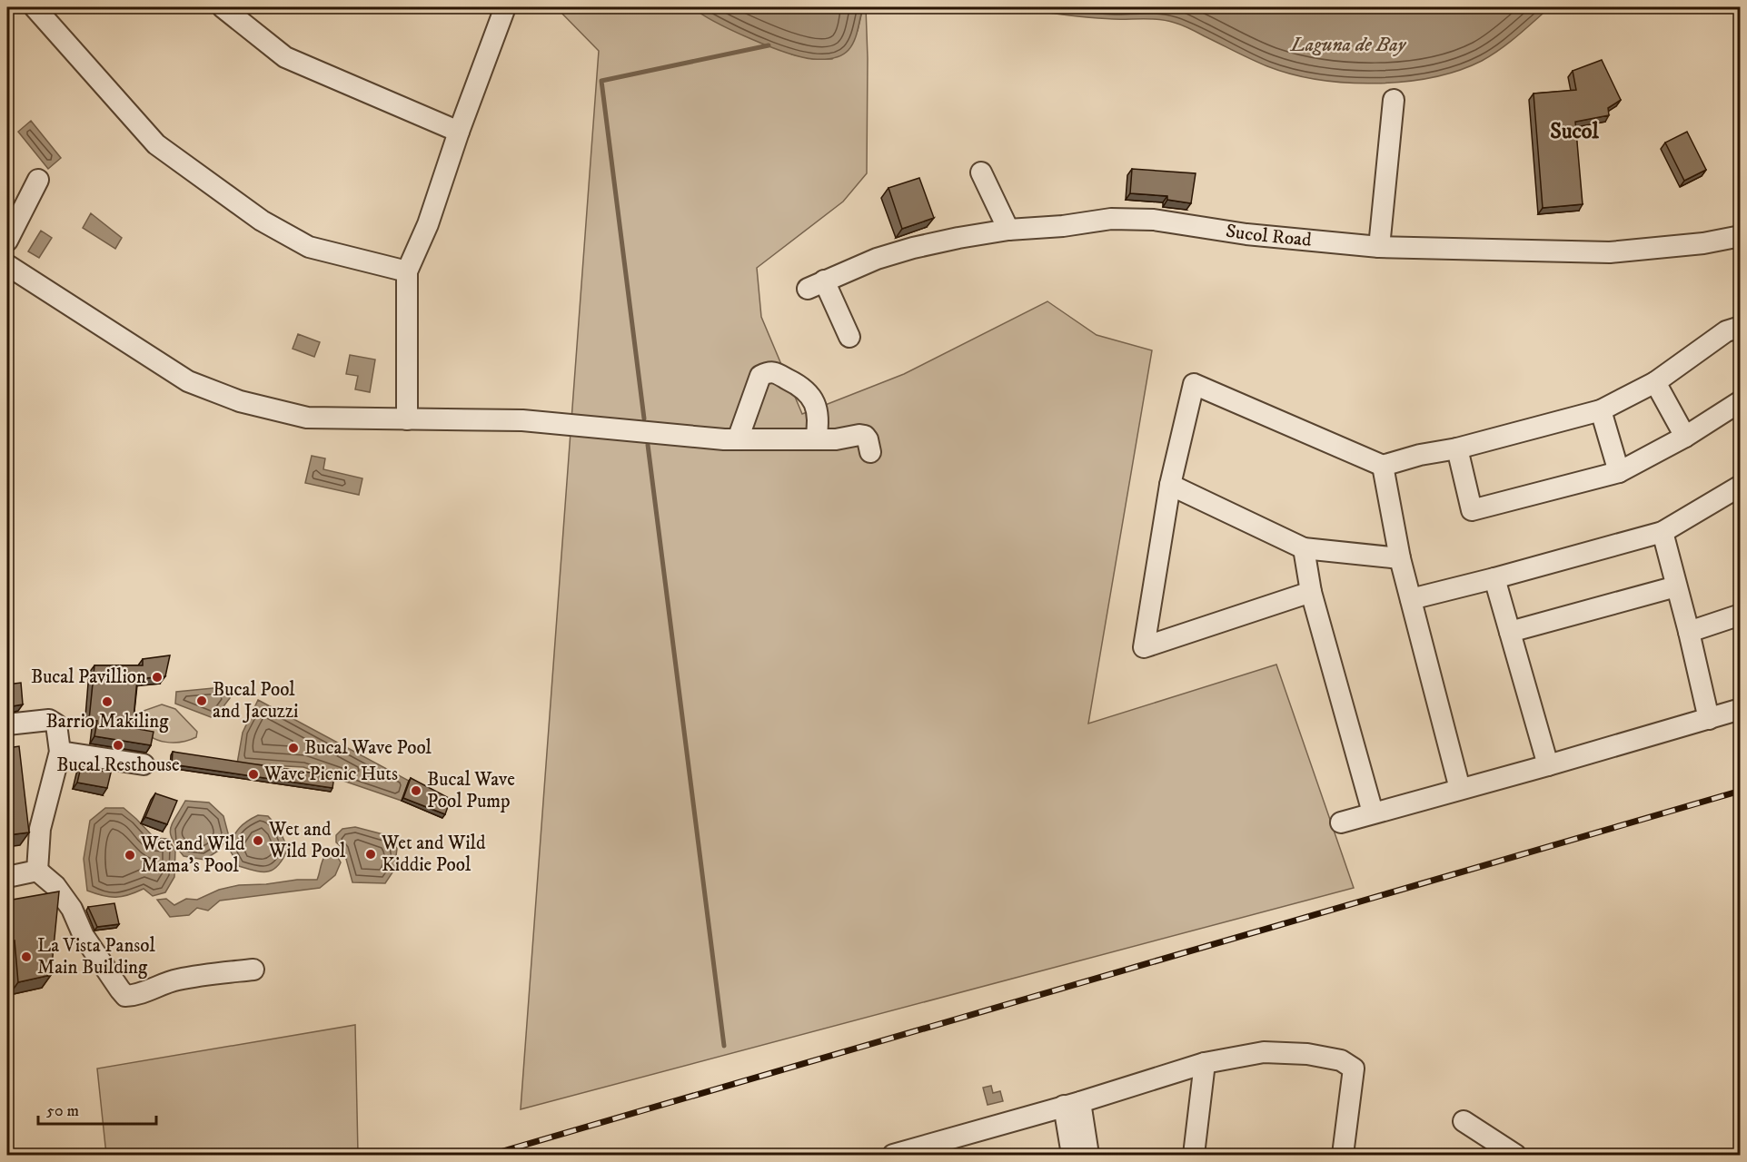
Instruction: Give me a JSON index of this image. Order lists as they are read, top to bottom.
{
  "streets": {
    "street": ["Sucol Road"]
  },
  "districts": ["Sucol"],
  "water": ["Laguna de Bay"],
  "places": [
    "Bucal Pavillion",
    "Bucal Pool and Jacuzzi",
    "Barrio Makiling",
    "Bucal Resthouse",
    "Bucal Wave Pool",
    "Wave Picnic Huts",
    "Bucal Wave Pool Pump",
    "Wet and Wild Pool",
    "Wet and Wild Kiddie Pool",
    "Wet and Wild Mama's Pool",
    "La Vista Pansol Main Building"
  ],
  "scale_bar": "50 m"
}
